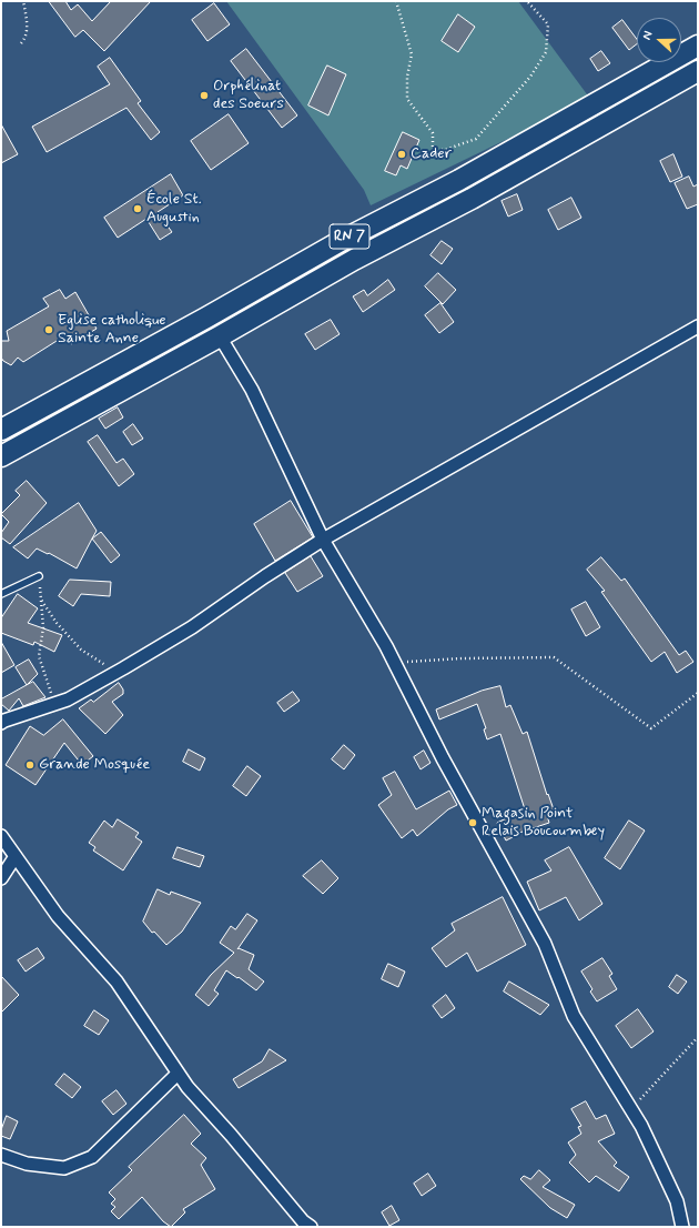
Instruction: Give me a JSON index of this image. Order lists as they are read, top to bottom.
{
  "streets": {
    "main road": ["RN 7"]
  },
  "places": [
    "Orphélinat des Soeurs",
    "Cader",
    "École St. Augustin",
    "Eglise catholique Sainte Anne",
    "Grande Mosquée",
    "Magasin Point Relais Boucoumbey"
  ],
  "north": "left"
}
